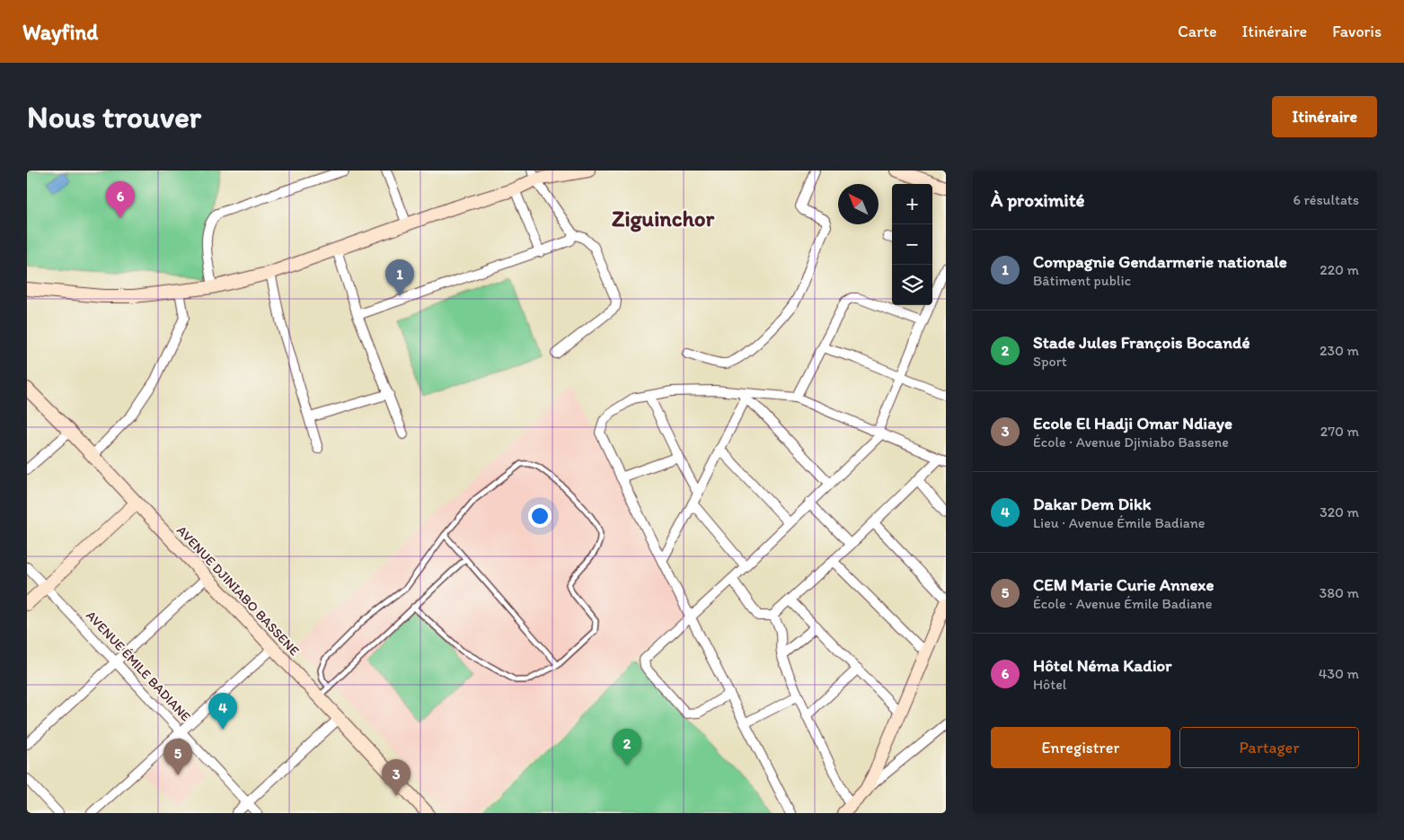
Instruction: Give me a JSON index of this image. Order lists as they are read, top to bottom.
{
  "streets": {
    "main road": ["AVENUE DJINIABO BASSENE"],
    "street": ["AVENUE ÉMILE BADIANE"]
  },
  "districts": ["Ziguinchor"],
  "north": "top left",
  "page": {
    "header": "Wayfind",
    "nav": ["Carte", "Itinéraire", "Favoris"],
    "buttons": [
      "Itinéraire",
      ["Enregistrer", "Partager"]
    ],
    "title": "Nous trouver",
    "heading": ["À proximité", "6 résultats"],
    "pins": [
      "6",
      "1",
      "4",
      "2",
      "5",
      "3"
    ],
    "map_buttons": ["+", "−"],
    "list": [
      {
        "mark": "1",
        "name": "Compagnie Gendarmerie nationale",
        "note": "Bâtiment public",
        "value": "220 m"
      },
      {
        "mark": "2",
        "name": "Stade Jules François Bocandé",
        "note": "Sport",
        "value": "230 m"
      },
      {
        "mark": "3",
        "name": "Ecole El Hadji Omar Ndiaye",
        "note": "École · Avenue Djiniabo Bassene",
        "value": "270 m"
      },
      {
        "mark": "4",
        "name": "Dakar Dem Dikk",
        "note": "Lieu · Avenue Émile Badiane",
        "value": "320 m"
      },
      {
        "mark": "5",
        "name": "CEM Marie Curie Annexe",
        "note": "École · Avenue Émile Badiane",
        "value": "380 m"
      },
      {
        "mark": "6",
        "name": "Hôtel Néma Kadior",
        "note": "Hôtel",
        "value": "430 m"
      }
    ]
  }
}
